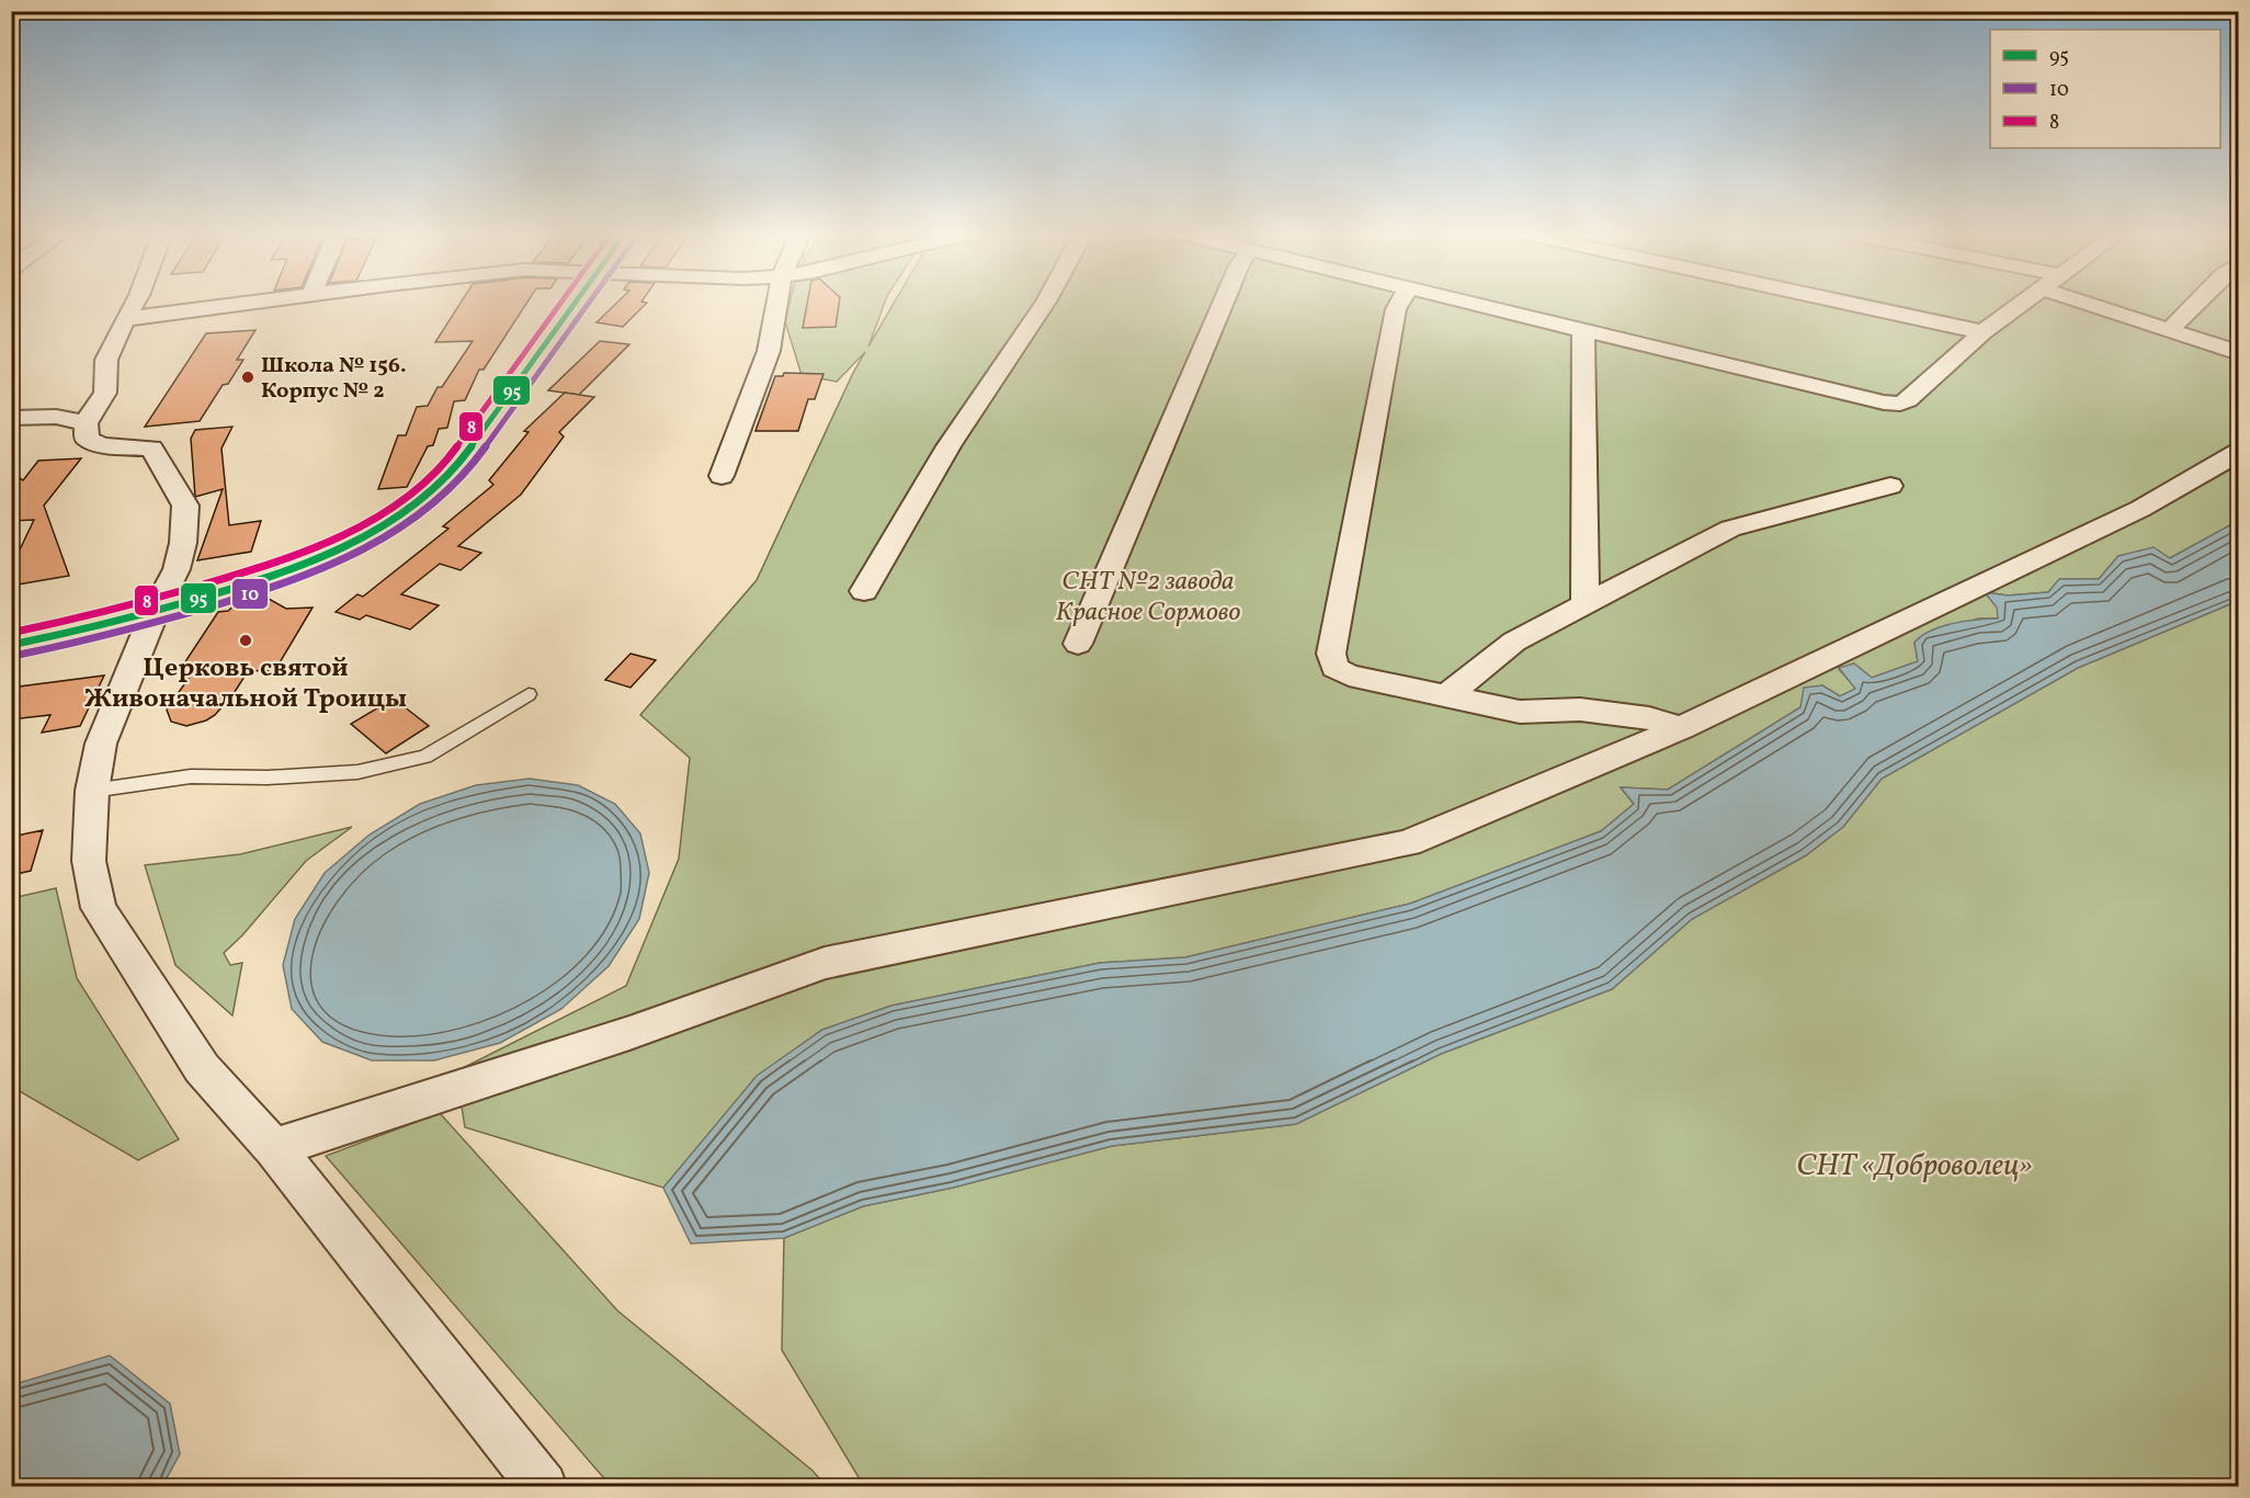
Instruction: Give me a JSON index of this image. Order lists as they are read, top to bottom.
{
  "parks": ["СНТ №2 завода Красное Сормово", "СНТ «Доброволец»"],
  "places": ["Школа № 156. Корпус № 2", "Церковь святой Живоначальной Троицы"],
  "lines": ["transit line 95", "transit line 10", "transit line 8"],
  "legend": ["95", "10", "8"]
}
